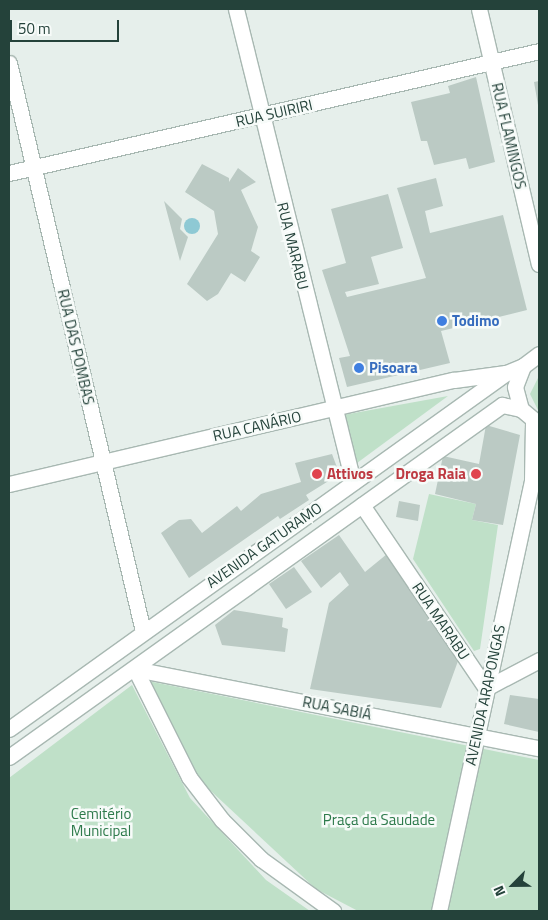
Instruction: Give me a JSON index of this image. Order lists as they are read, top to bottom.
{
  "streets": {
    "street": [
      "RUA SUIRIRI",
      "RUA FLAMINGOS",
      "RUA MARABU",
      "RUA DAS POMBAS",
      "RUA CANÁRIO",
      "AVENIDA GATURAMO",
      "AVENIDA ARAPONGAS",
      "RUA SABIÁ"
    ]
  },
  "crossings": [
    ["RUA SUIRIRI", "RUA FLAMINGOS"],
    ["RUA SUIRIRI", "RUA MARABU"],
    ["RUA SUIRIRI", "RUA DAS POMBAS"],
    ["RUA MARABU", "RUA CANÁRIO"],
    ["RUA MARABU", "AVENIDA GATURAMO"],
    ["RUA MARABU", "AVENIDA ARAPONGAS"],
    ["RUA DAS POMBAS", "RUA CANÁRIO"],
    ["RUA DAS POMBAS", "AVENIDA GATURAMO"],
    ["RUA CANÁRIO", "AVENIDA GATURAMO"],
    ["AVENIDA GATURAMO", "RUA SABIÁ"],
    ["AVENIDA ARAPONGAS", "RUA SABIÁ"]
  ],
  "parks": ["Cemitério Municipal", "Praça da Saudade"],
  "places": [
    "Todimo",
    "Pisoara",
    "Attivos",
    "Droga Raia"
  ],
  "scale_bar": "50 m",
  "north": "bottom left"
}
